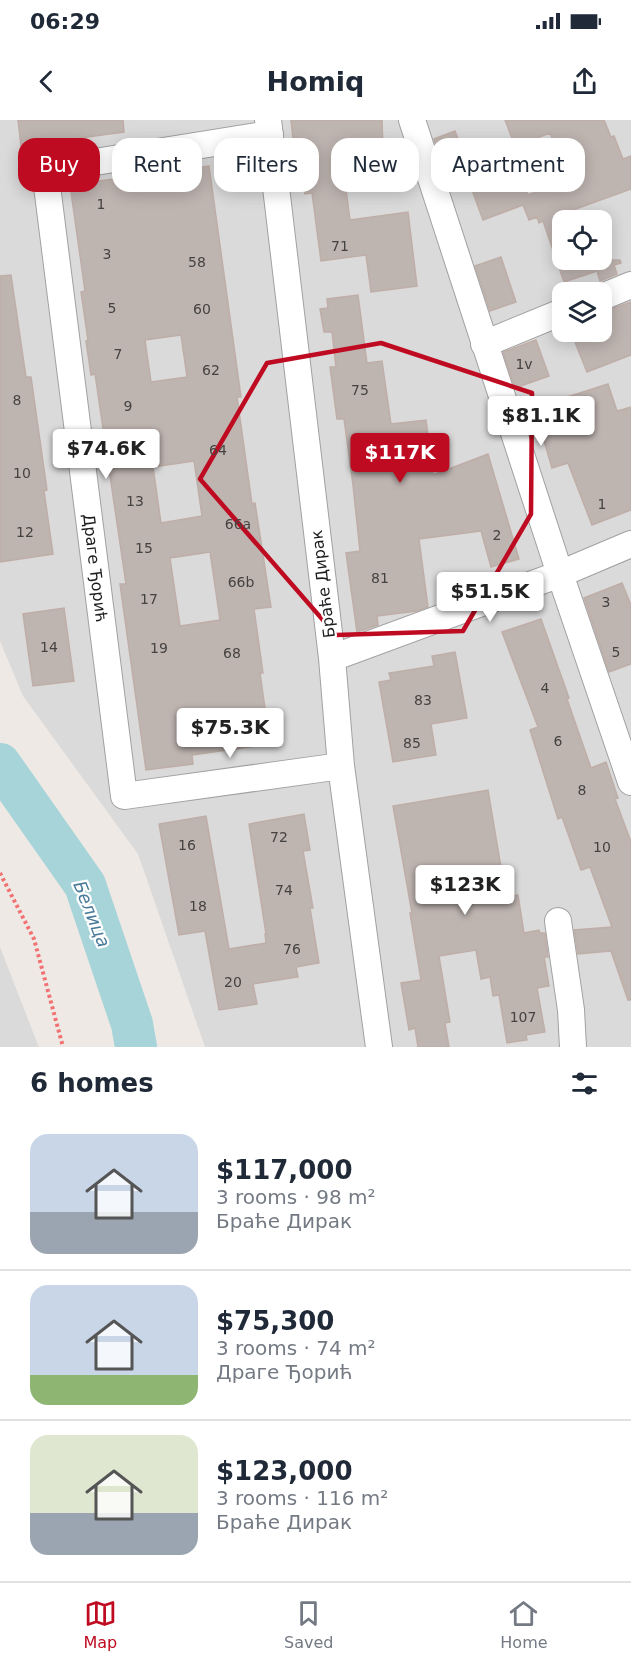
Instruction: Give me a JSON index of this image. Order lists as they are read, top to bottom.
{
  "streets": {
    "street": ["Драге Ђорић", "Браће Дирак"]
  },
  "crossings": [
    ["Драге Ђорић", "Браће Дирак"]
  ],
  "water": ["Белица"],
  "house_numbers": [
    "1",
    "71",
    "3",
    "58",
    "5",
    "60",
    "7",
    "1v",
    "62",
    "75",
    "8",
    "9",
    "64",
    "10",
    "13",
    "1",
    "66a",
    "12",
    "2",
    "15",
    "81",
    "66b",
    "17",
    "3",
    "14",
    "19",
    "5",
    "68",
    "4",
    "83",
    "6",
    "85",
    "8",
    "72",
    "16",
    "10",
    "74",
    "18",
    "76",
    "20",
    "107"
  ],
  "page": {
    "status": "06:29",
    "header": "Homiq",
    "chip": [
      "Buy",
      "Rent",
      "Filters",
      "New",
      "Apartment"
    ],
    "price": [
      "$81.1K",
      "$74.6K",
      "$117K",
      "$51.5K",
      "$75.3K",
      "$123K"
    ],
    "heading": "6 homes",
    "list": [
      {
        "name": "$117,000",
        "note": "3 rooms · 98 m² · Браће Дирак"
      },
      {
        "name": "$75,300",
        "note": "3 rooms · 74 m² · Драге Ђорић"
      },
      {
        "name": "$123,000",
        "note": "3 rooms · 116 m² · Браће Дирак"
      }
    ],
    "tabs": ["Map", "Saved", "Home"]
  }
}
